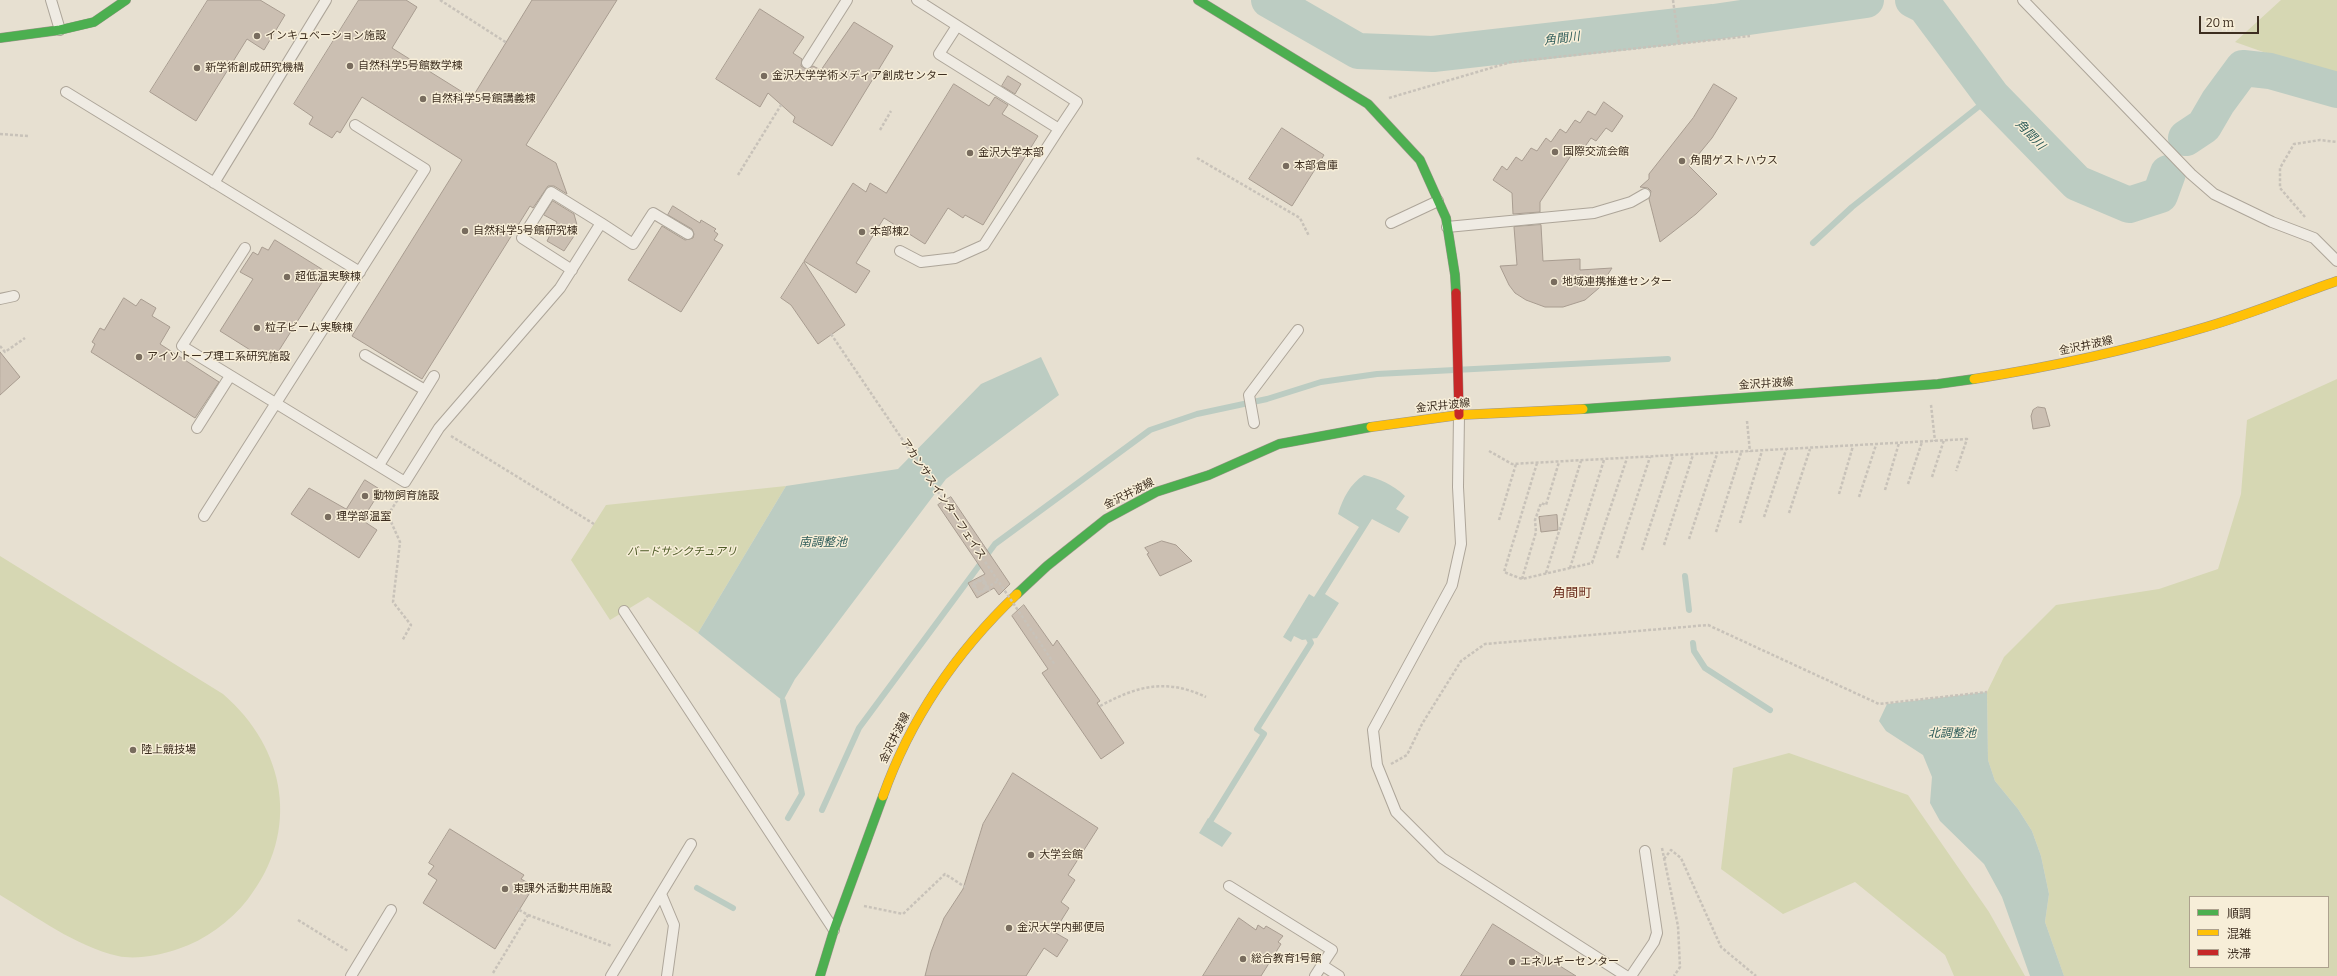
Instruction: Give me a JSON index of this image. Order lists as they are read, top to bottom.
{
  "streets": {
    "main road": ["金沢井波線"],
    "path": ["アカンサスインターフェイス"]
  },
  "districts": ["角間町"],
  "water": ["角間川", "南調整池", "北調整池"],
  "parks": ["バードサンクチュアリ"],
  "places": [
    "インキュベーション施設",
    "自然科学5号館数学棟",
    "新学術創成研究機構",
    "金沢大学学術メディア創成センター",
    "自然科学5号館講義棟",
    "国際交流会館",
    "金沢大学本部",
    "角間ゲストハウス",
    "本部倉庫",
    "自然科学5号館研究棟",
    "本部棟2",
    "超低温実験棟",
    "地域連携推進センター",
    "粒子ビーム実験棟",
    "アイソトープ理工系研究施設",
    "動物飼育施設",
    "理学部温室",
    "陸上競技場",
    "大学会館",
    "東課外活動共用施設",
    "金沢大学内郵便局",
    "総合教育1号館",
    "エネルギーセンター"
  ],
  "legend": ["順調", "混雑", "渋滞"],
  "scale_bar": "20 m"
}
